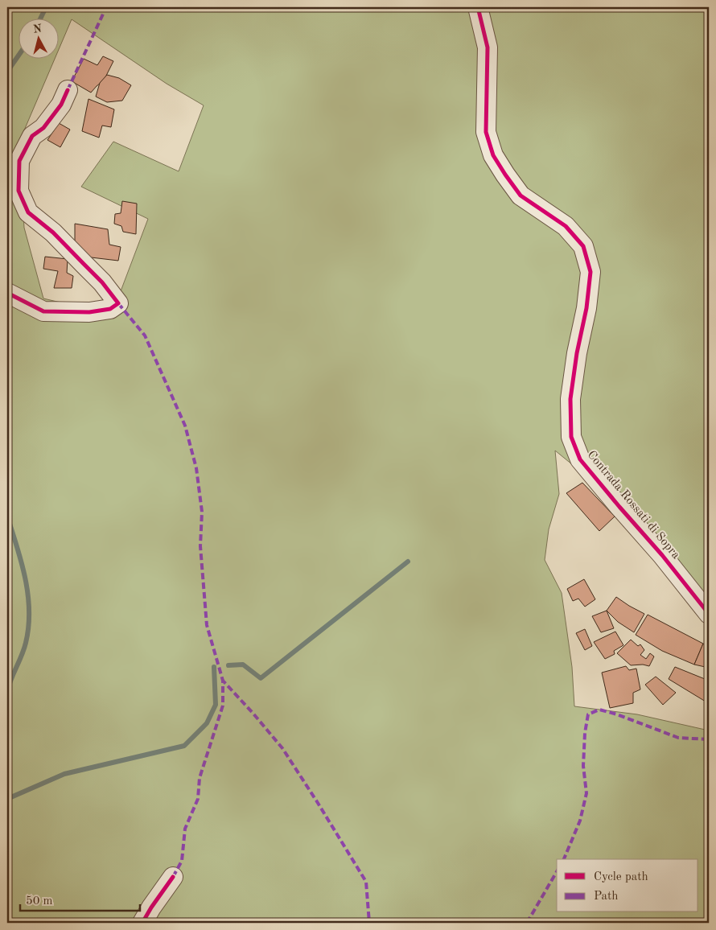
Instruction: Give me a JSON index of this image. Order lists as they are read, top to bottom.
{
  "streets": {
    "street": ["Contrada Rossati di Sopra"]
  },
  "legend": ["Cycle path", "Path"],
  "scale_bar": "50 m",
  "north": "top"
}
